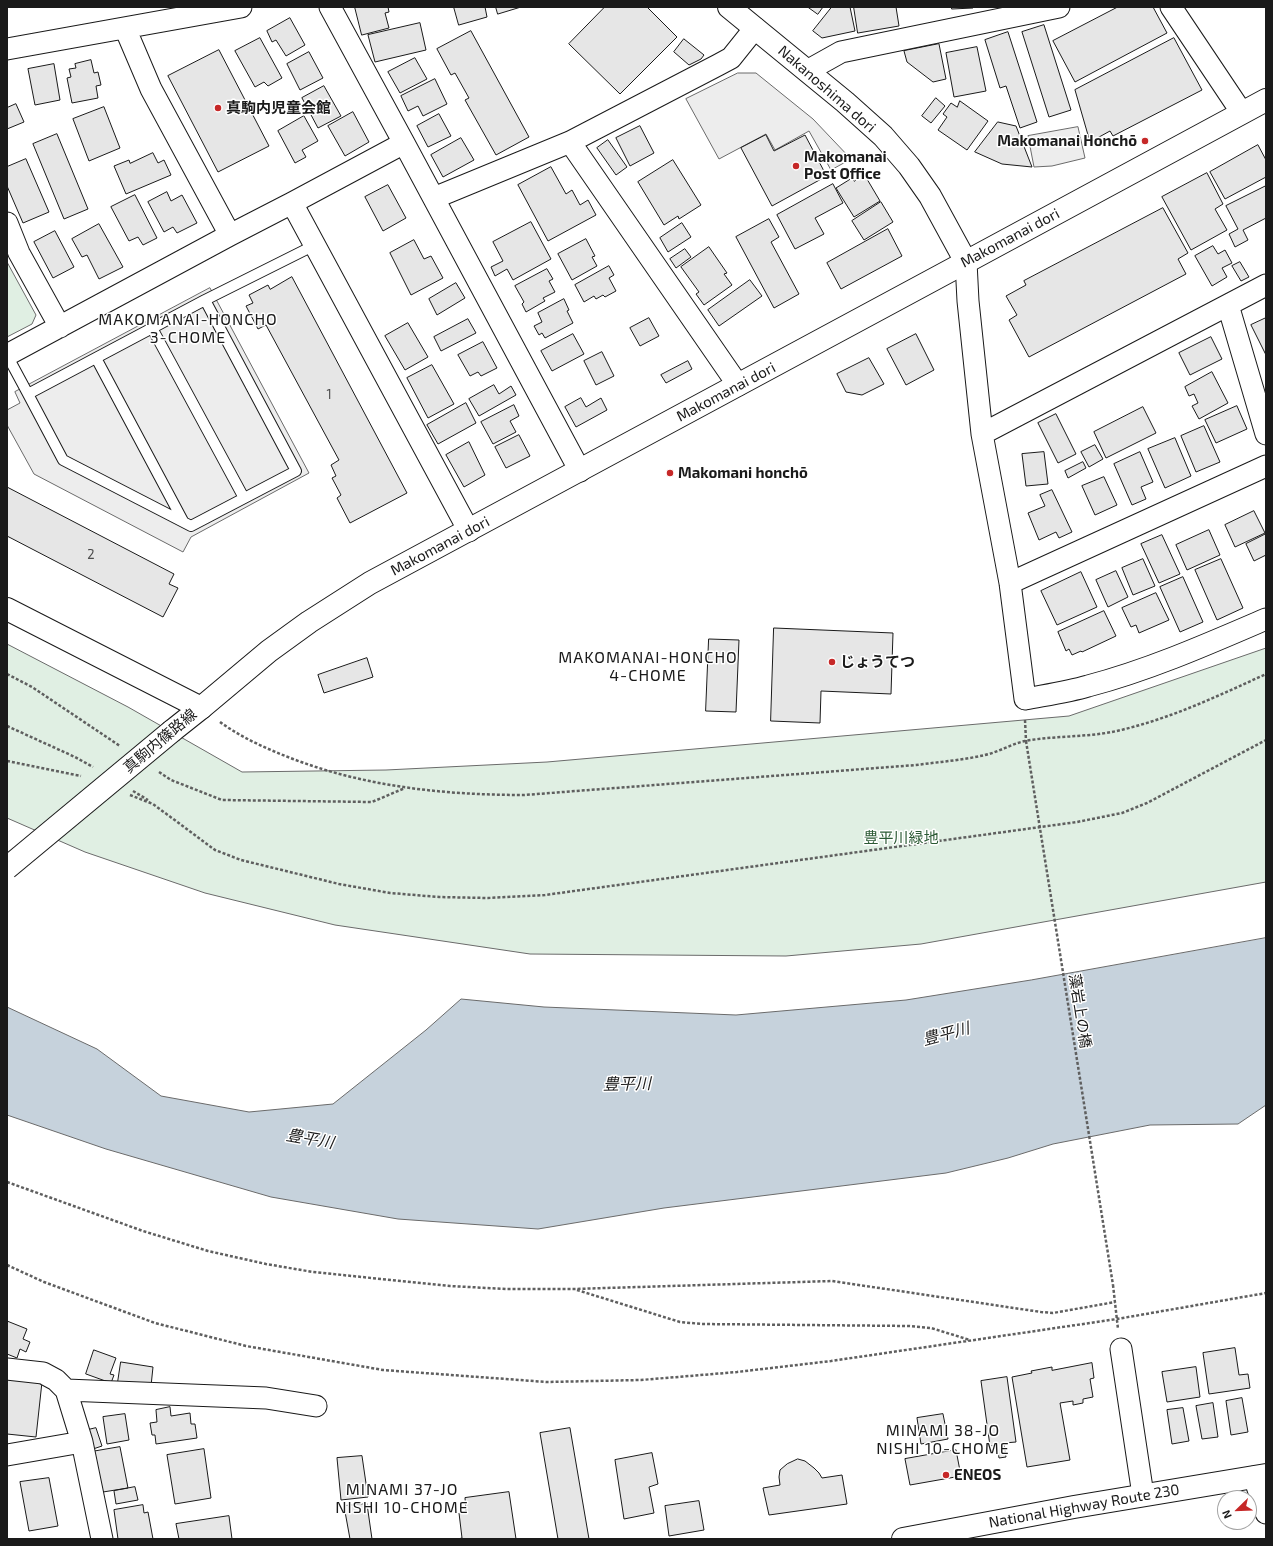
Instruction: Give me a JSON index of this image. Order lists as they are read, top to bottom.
{
  "streets": {
    "main road": [
      "Nakanoshima dori",
      "Makomanai dori",
      "真駒内篠路線",
      "National Highway Route 230"
    ],
    "path": ["藻岩上の橋"]
  },
  "crossings": [
    ["Nakanoshima dori", "Makomanai dori"],
    ["Makomanai dori", "真駒内篠路線"]
  ],
  "districts": [
    "MAKOMANAI-HONCHO 3-CHOME",
    "MAKOMANAI-HONCHO 4-CHOME",
    "MINAMI 38-JO NISHI 10-CHOME",
    "MINAMI 37-JO NISHI 10-CHOME"
  ],
  "water": ["豊平川"],
  "parks": ["豊平川緑地"],
  "places": [
    "真駒内児童会館",
    "Makomanai Honchō",
    "Makomanai Post Office",
    "Makomani honchō",
    "じょうてつ",
    "ENEOS"
  ],
  "house_numbers": ["1", "2"],
  "north": "bottom left"
}
